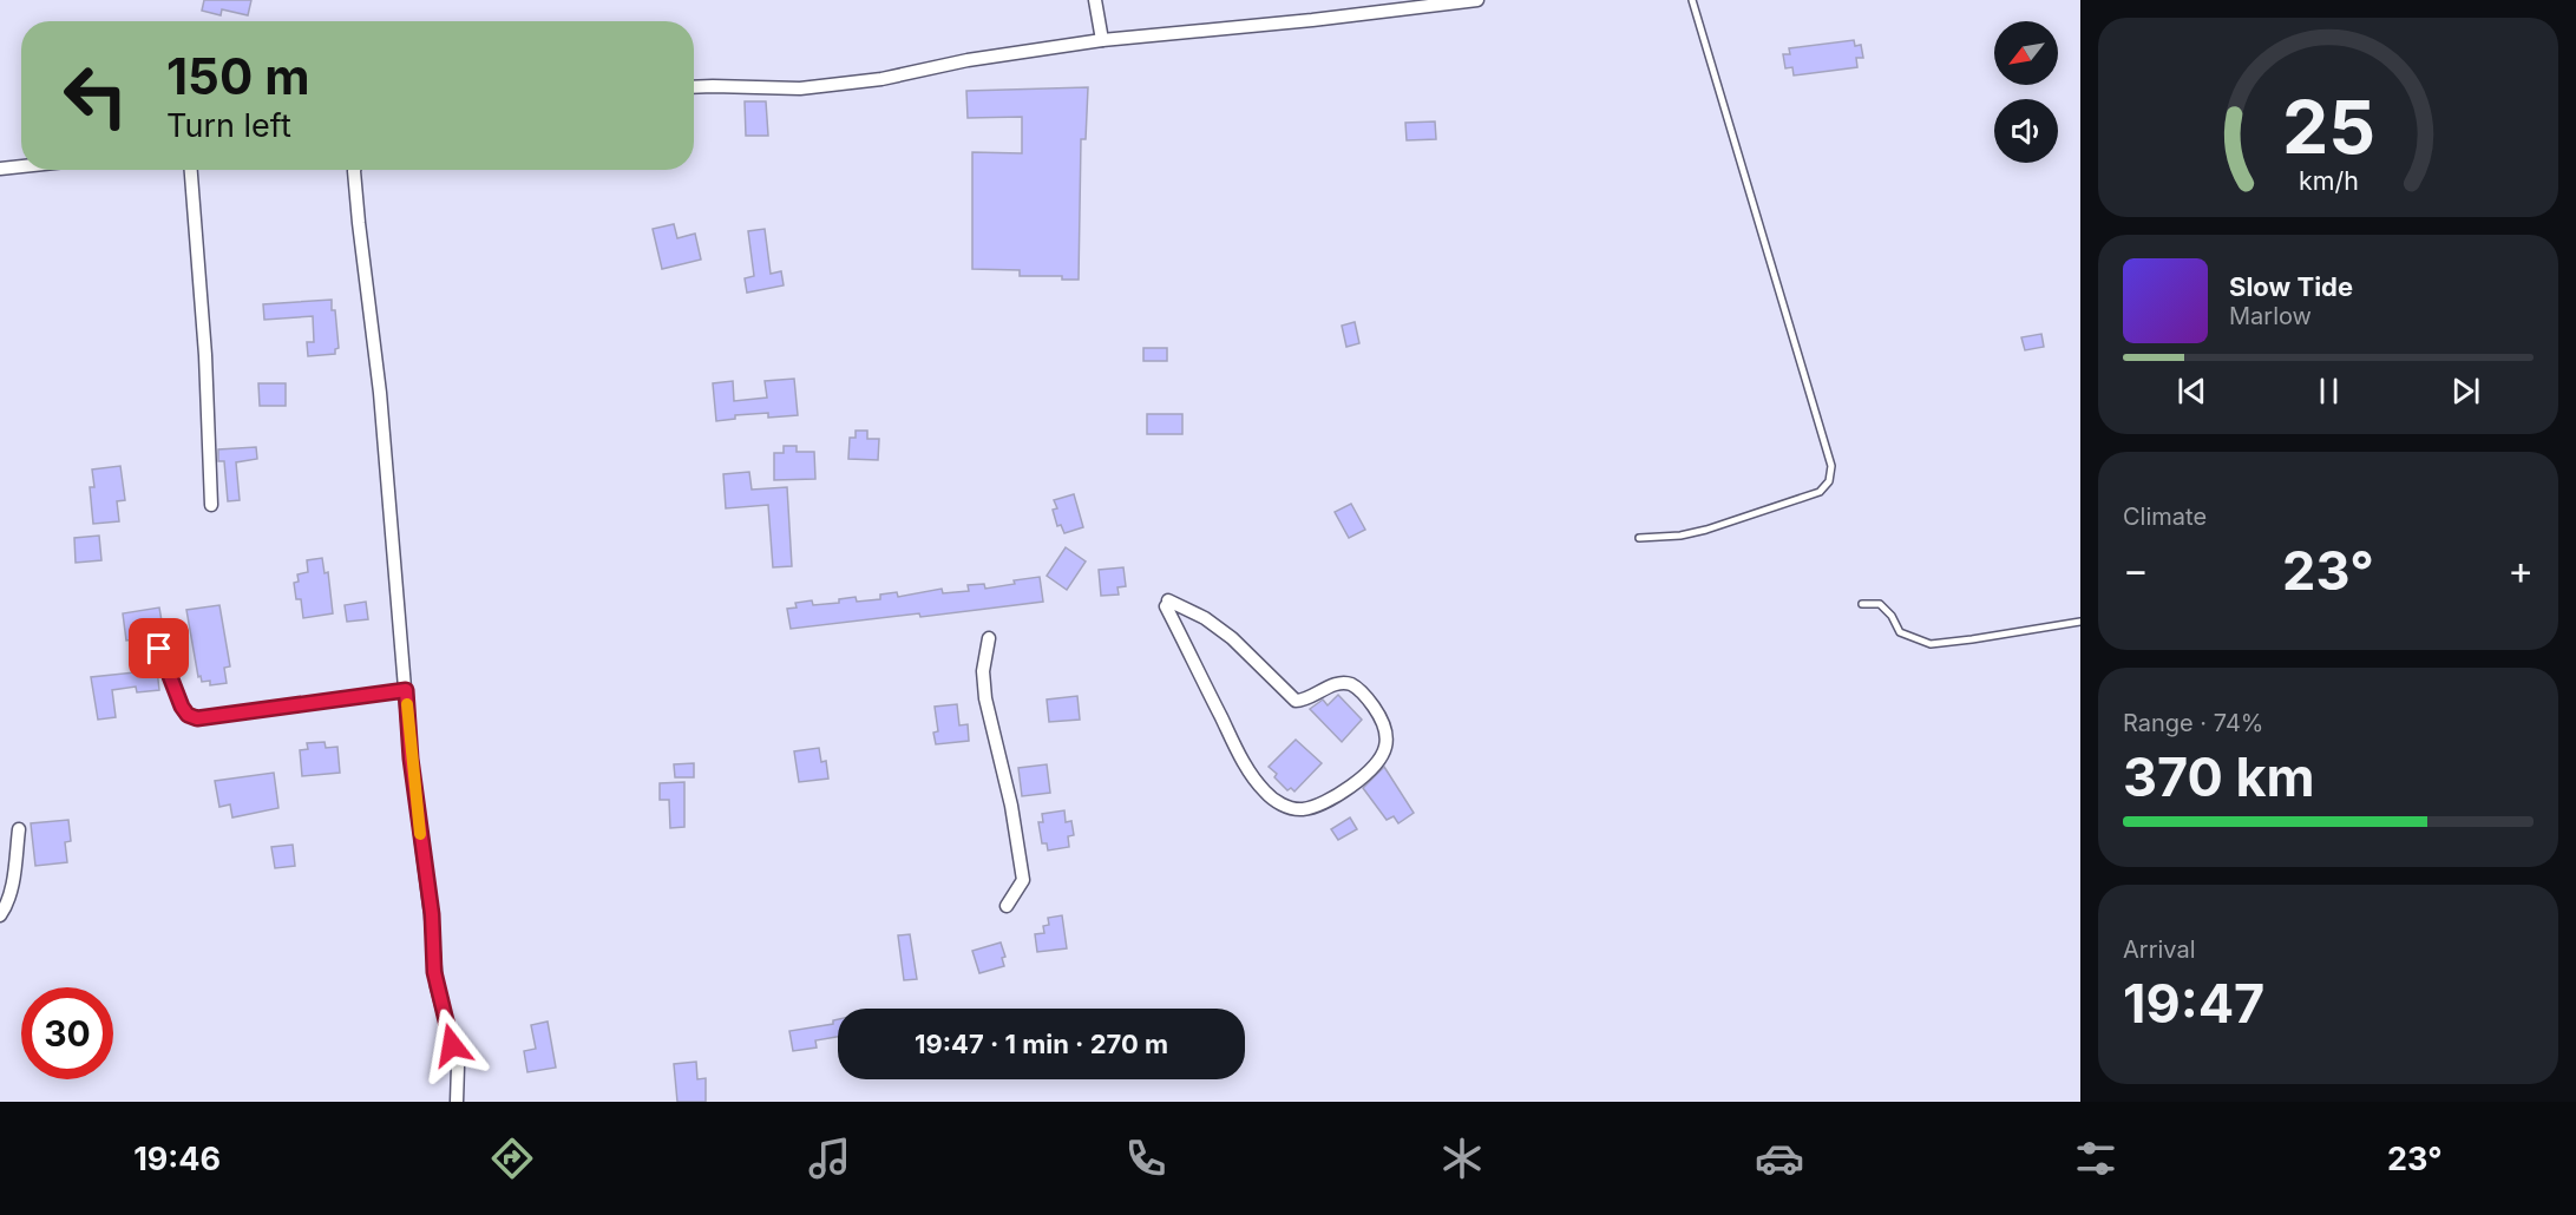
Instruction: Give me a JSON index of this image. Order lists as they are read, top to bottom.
{
  "north": "bottom left",
  "page": {
    "turn": ["150 m", "Turn left"],
    "song": ["Slow Tide", "Marlow"],
    "tile": [
      "Climate",
      ["Range · 74%", "370 km"],
      ["Arrival", "19:47"]
    ],
    "heat": ["−", "23°", "+"],
    "limit": "30",
    "trip": "19:47 · 1 min · 270 m",
    "tabs": ["19:46", "23°"],
    "gauge": ["25", "km/h"]
  }
}
